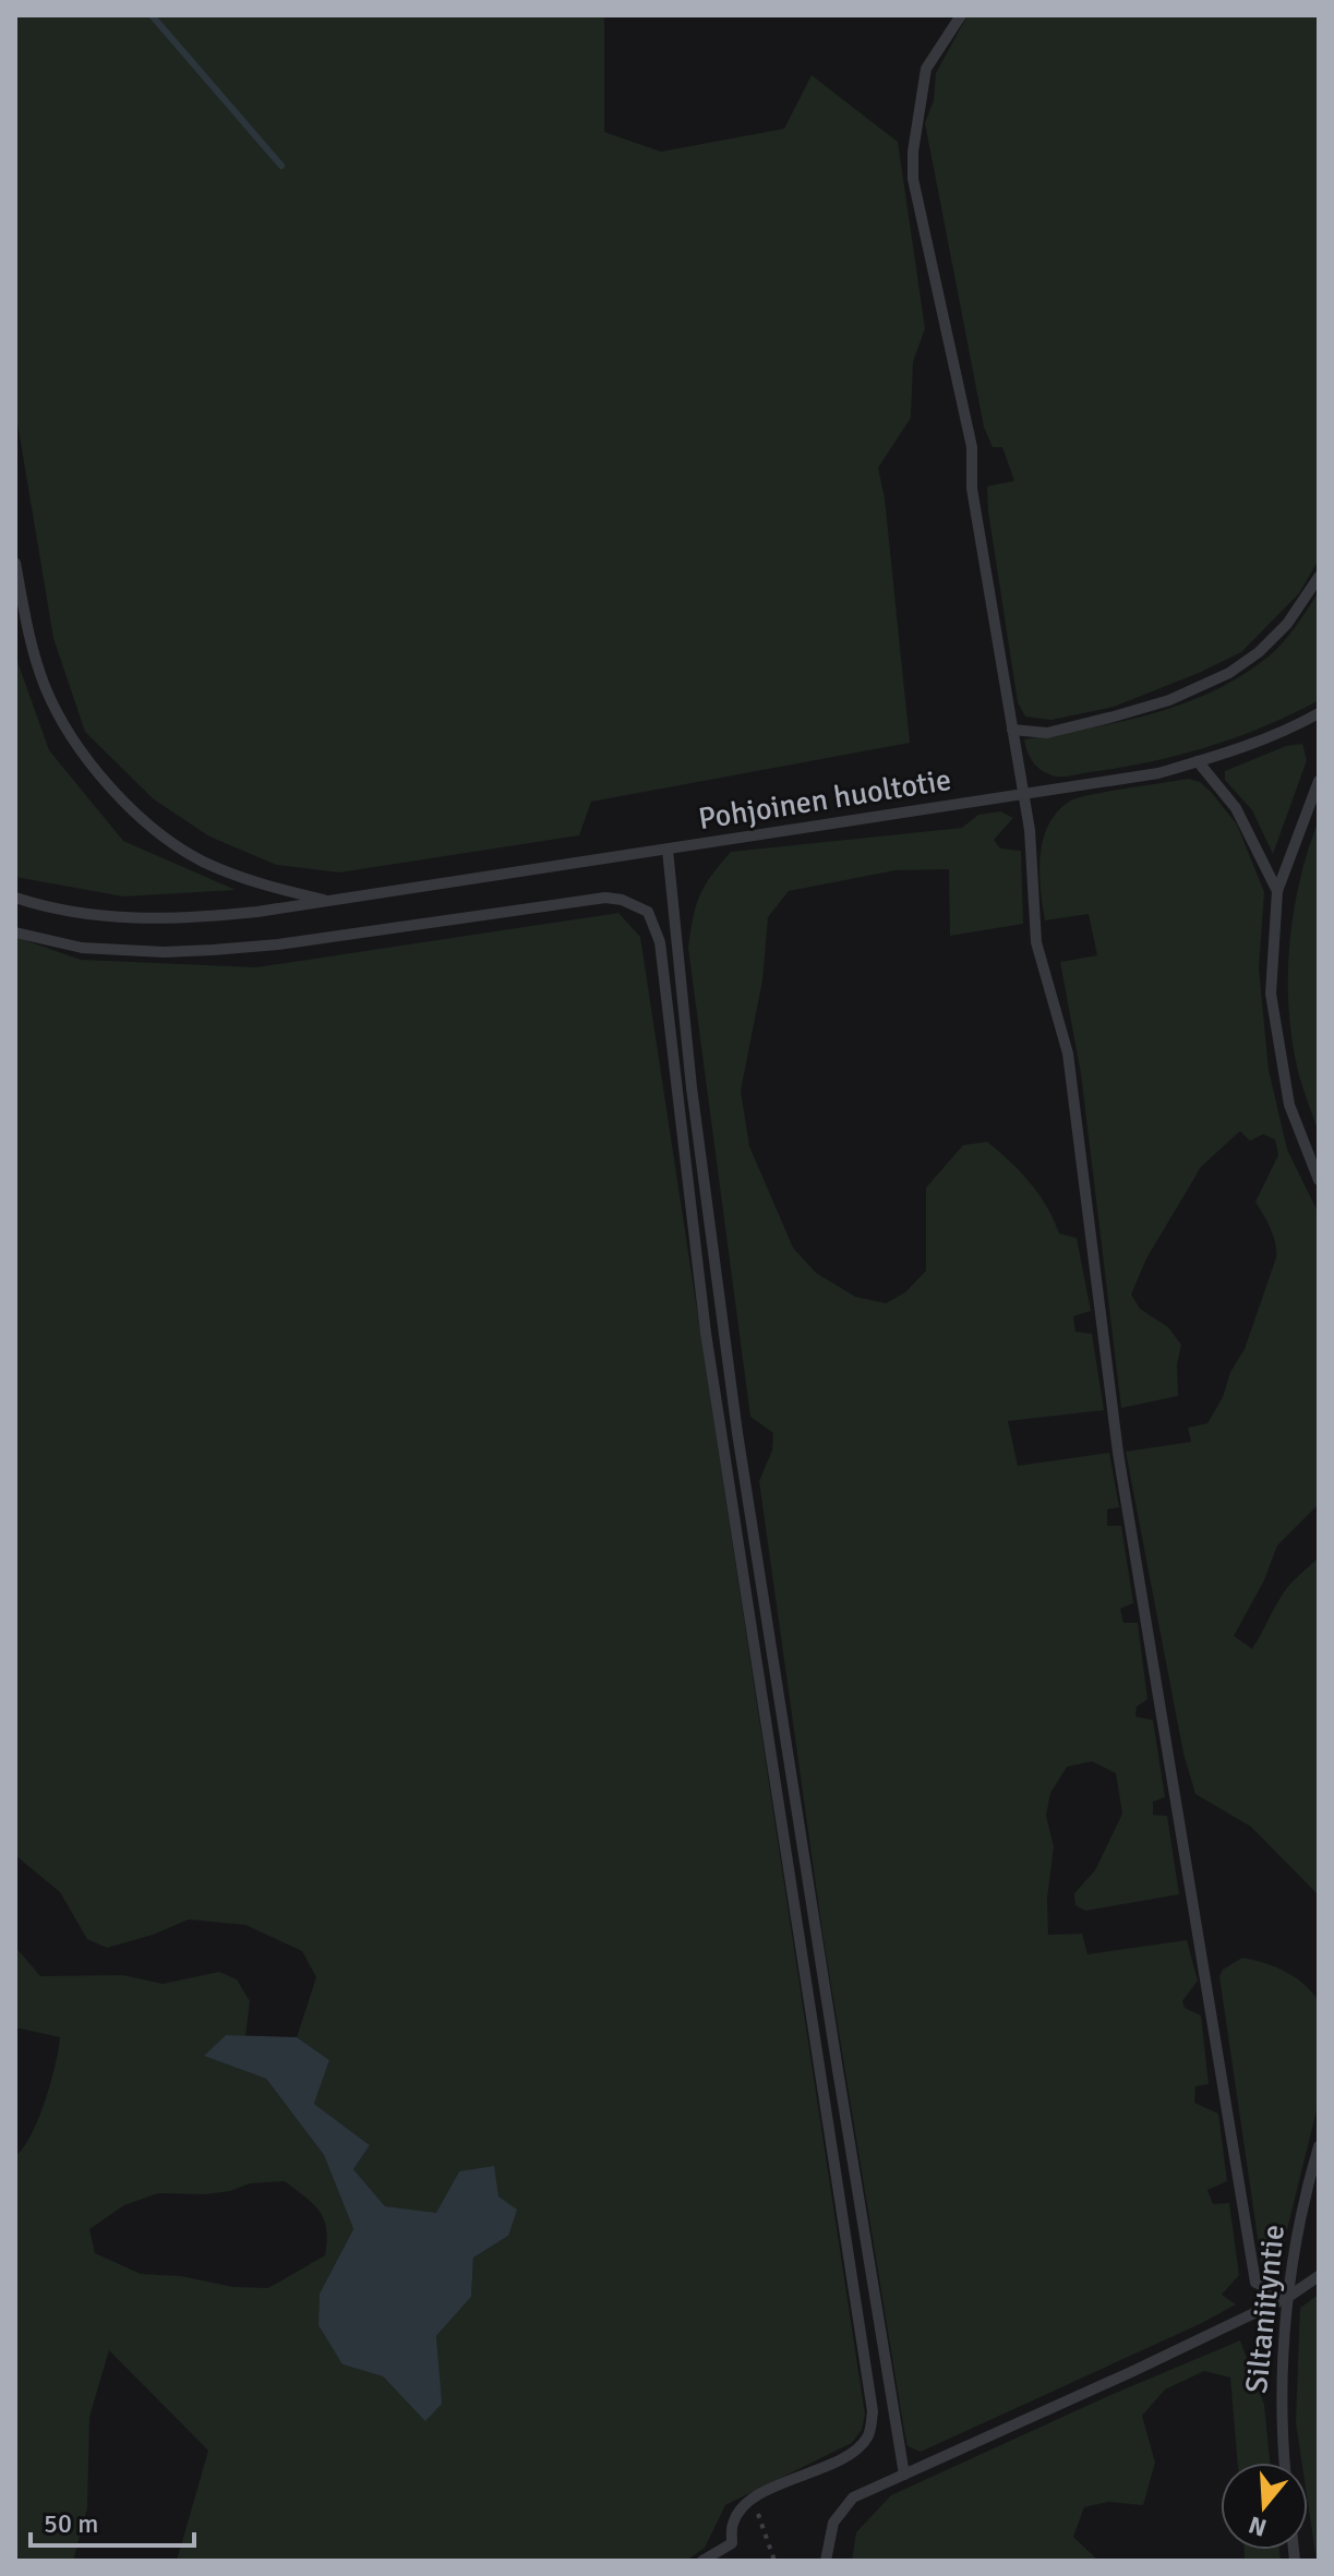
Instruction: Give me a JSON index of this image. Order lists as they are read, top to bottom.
{
  "streets": {
    "lane": ["Pohjoinen huoltotie", "Siltaniityntie"]
  },
  "scale_bar": "50 m",
  "north": "bottom"
}
